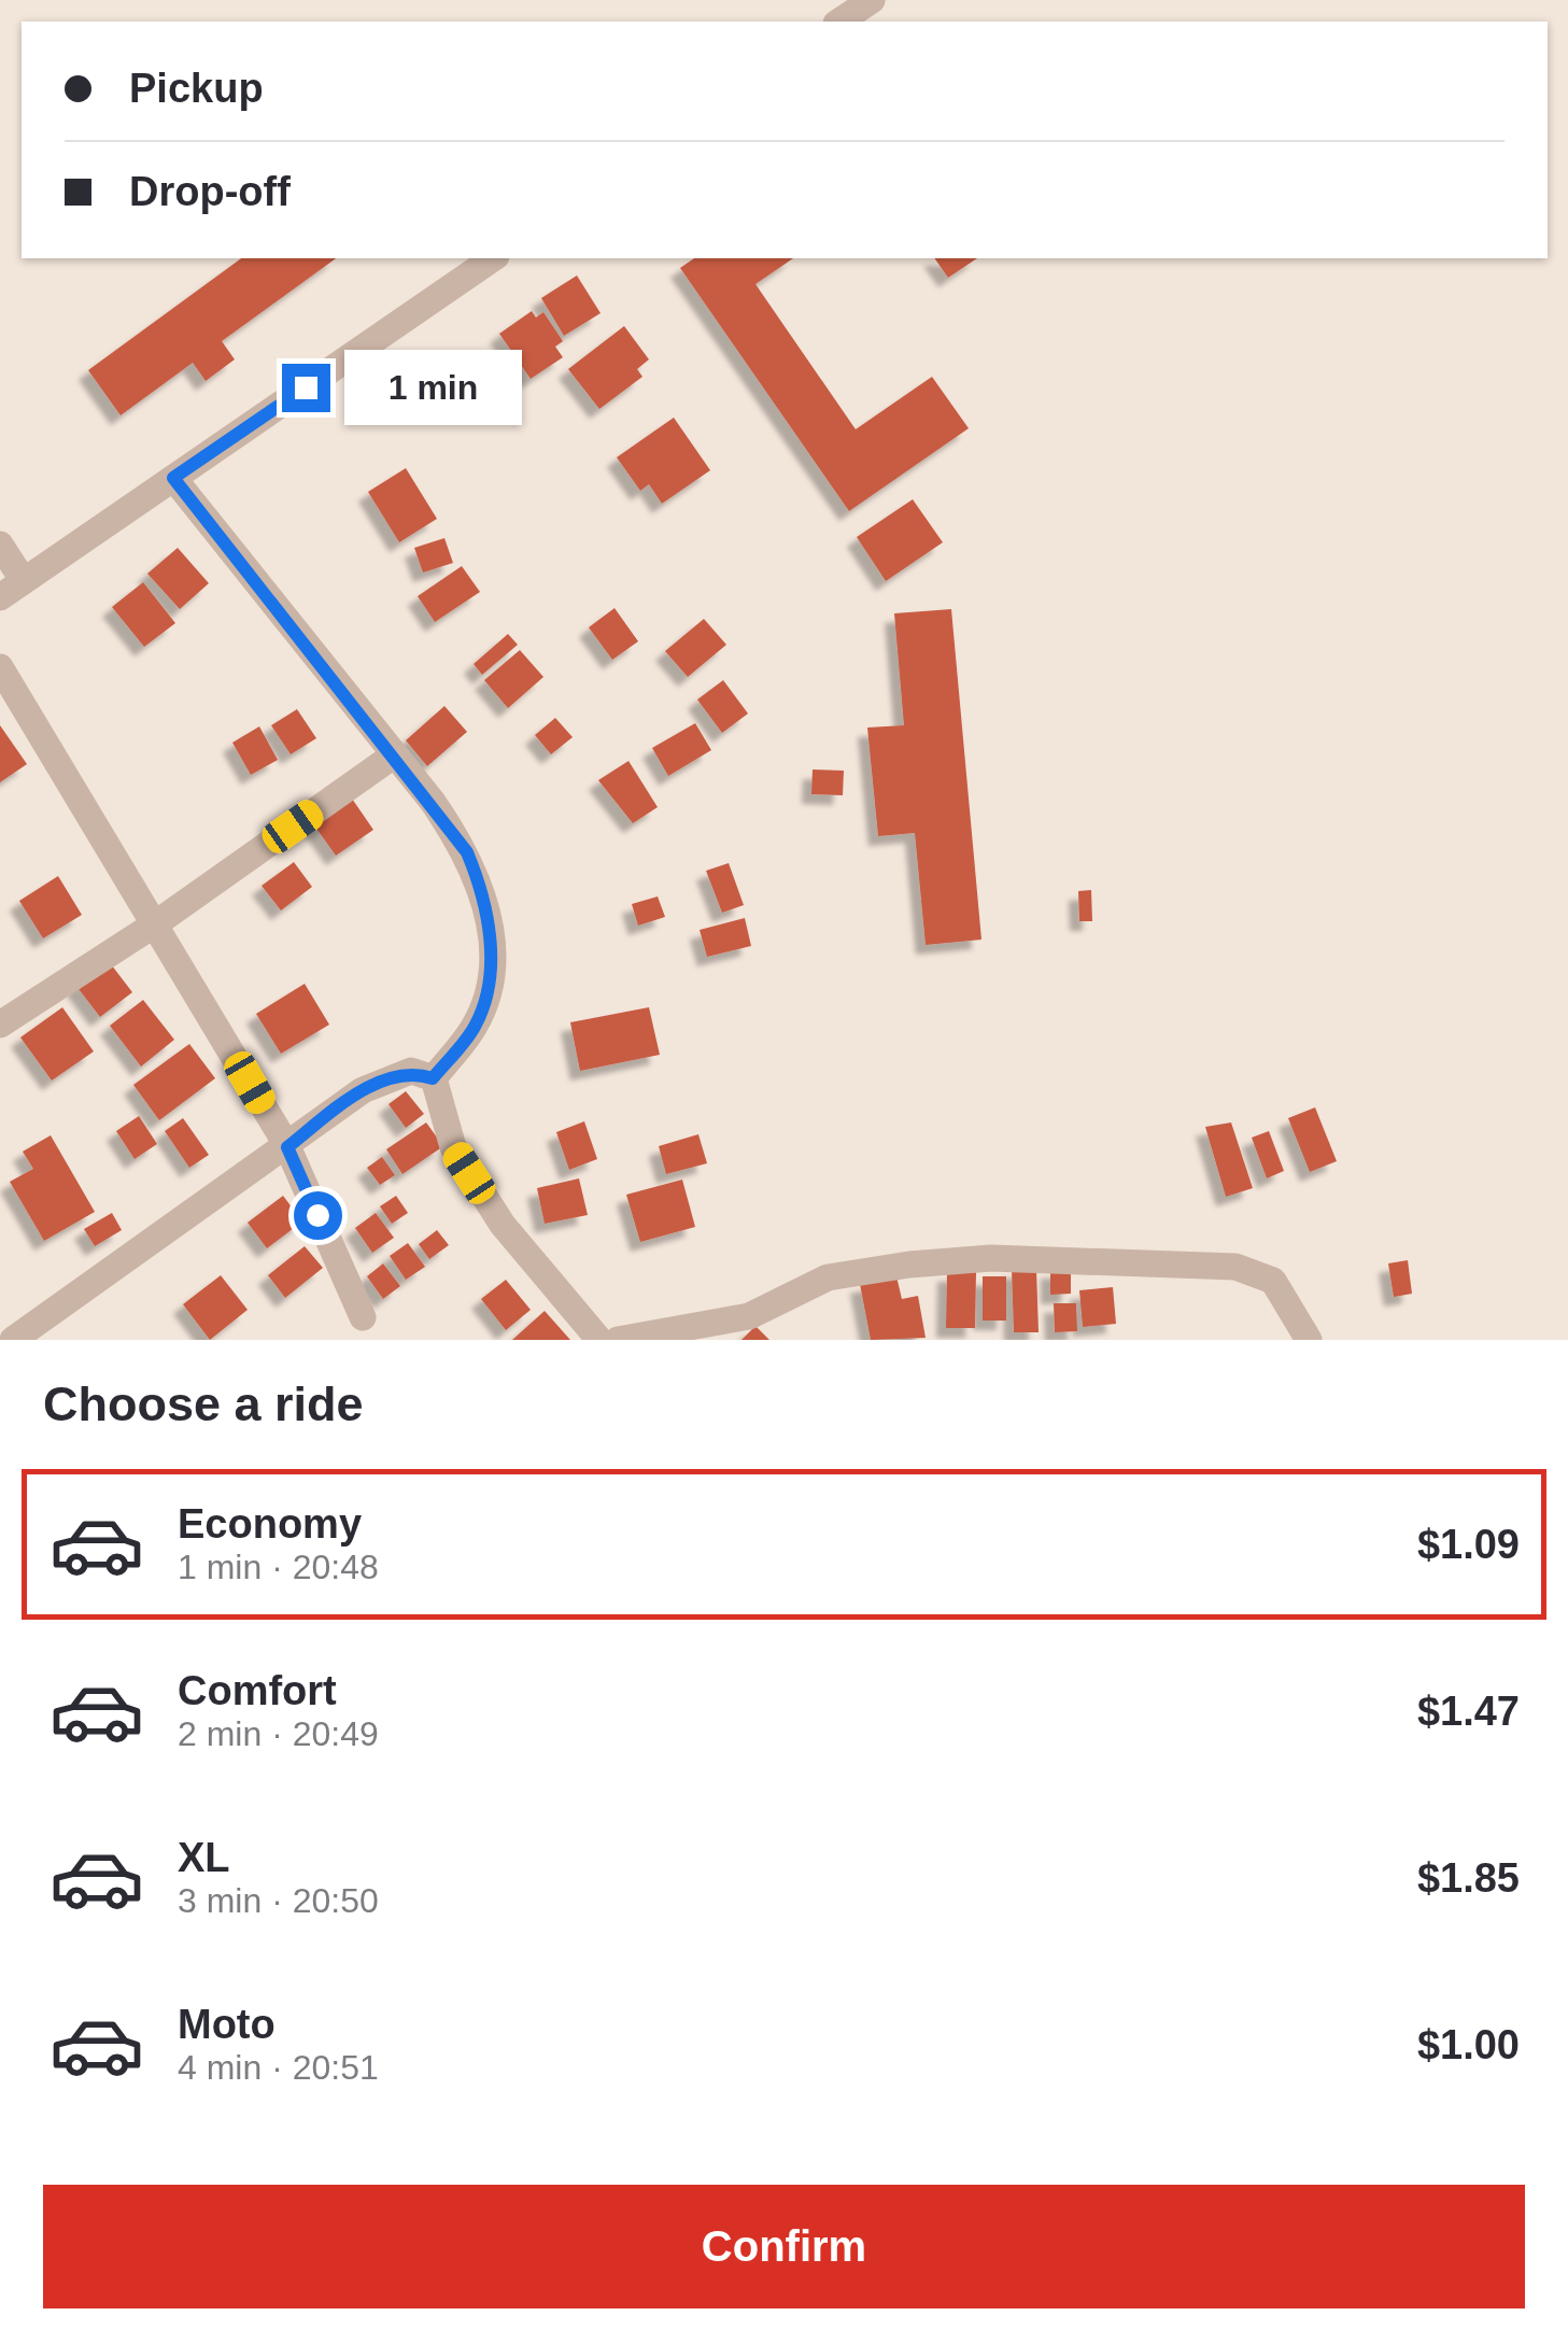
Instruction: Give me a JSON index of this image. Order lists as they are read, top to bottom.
{
  "page": {
    "banner": ["Pickup", "Drop-off"],
    "bubble": "1 min",
    "heading": "Choose a ride",
    "list": [
      {
        "name": "Economy",
        "note": "1 min · 20:48",
        "value": "$1.09"
      },
      {
        "name": "Comfort",
        "note": "2 min · 20:49",
        "value": "$1.47"
      },
      {
        "name": "XL",
        "note": "3 min · 20:50",
        "value": "$1.85"
      },
      {
        "name": "Moto",
        "note": "4 min · 20:51",
        "value": "$1.00"
      }
    ],
    "buttons": "Confirm"
  }
}
